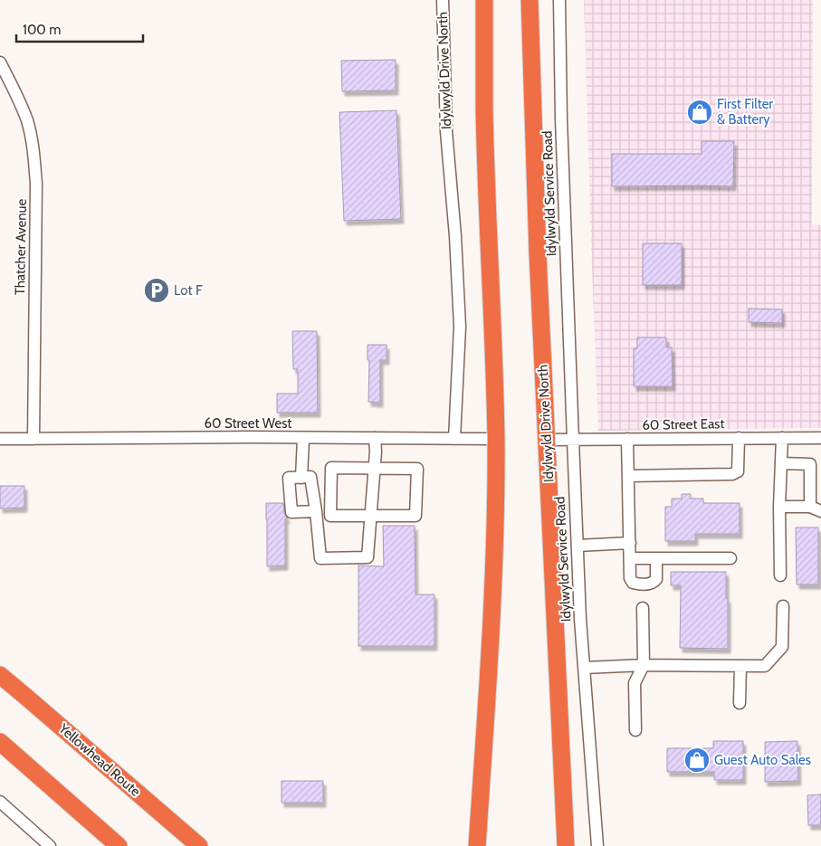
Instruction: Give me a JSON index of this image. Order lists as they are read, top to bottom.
{
  "streets": {
    "highway": ["Idylwyld Drive North", "Yellowhead Route"],
    "street": [
      "Idylwyld Service Road",
      "Thatcher Avenue",
      "60 Street West",
      "60 Street East"
    ]
  },
  "crossings": [
    ["Idylwyld Drive North", "60 Street West"],
    ["Idylwyld Drive North", "60 Street East"],
    ["Idylwyld Service Road", "60 Street East"],
    ["Thatcher Avenue", "60 Street West"]
  ],
  "places": {
    "shop": ["First Filter & Battery", "Guest Auto Sales"],
    "parking": ["Lot F"]
  },
  "scale_bar": "100 m"
}
